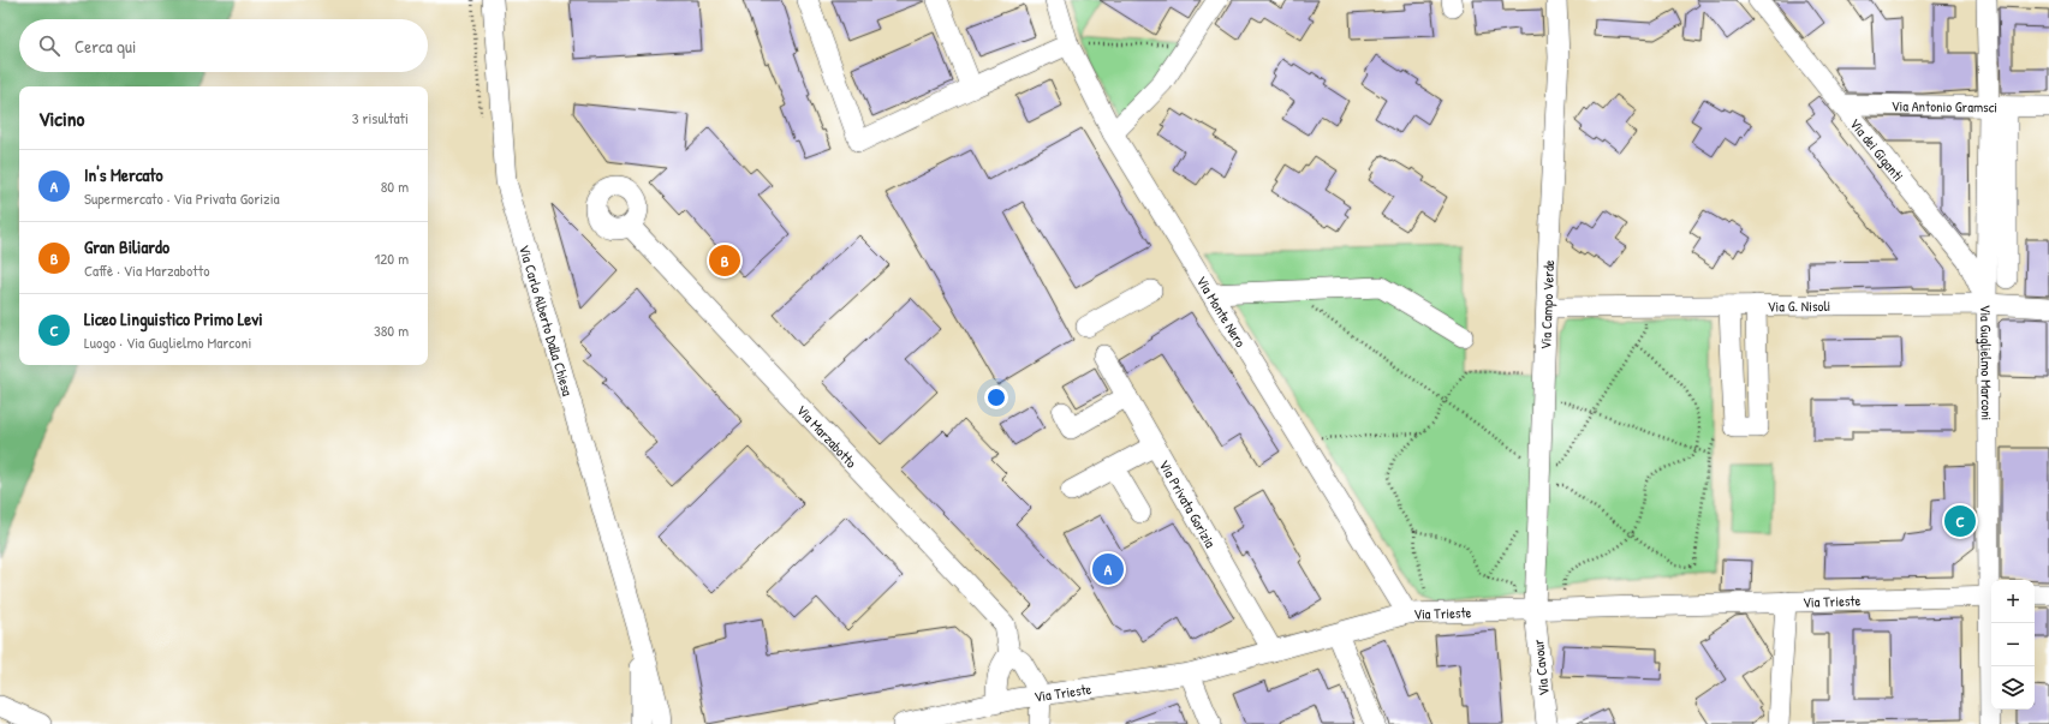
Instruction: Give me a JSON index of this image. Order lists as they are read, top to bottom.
{
  "streets": {
    "street": [
      "Via Antonio Gramsci",
      "Via dei Giganti",
      "Via Campo Verde",
      "Via G. Nisoli",
      "Via Monte Nero",
      "Via Carlo Alberto Dalla Chiesa",
      "Via Guglielmo Marconi",
      "Via Marzabotto",
      "Via Privata Gorizia",
      "Via Trieste",
      "Via Cavour"
    ]
  },
  "crossings": [
    ["Via Antonio Gramsci", "Via dei Giganti"],
    ["Via Antonio Gramsci", "Via Guglielmo Marconi"],
    ["Via dei Giganti", "Via G. Nisoli"],
    ["Via dei Giganti", "Via Guglielmo Marconi"],
    ["Via Campo Verde", "Via G. Nisoli"],
    ["Via Campo Verde", "Via Trieste"],
    ["Via Campo Verde", "Via Cavour"],
    ["Via G. Nisoli", "Via Guglielmo Marconi"],
    ["Via Monte Nero", "Via Trieste"],
    ["Via Guglielmo Marconi", "Via Trieste"],
    ["Via Privata Gorizia", "Via Trieste"],
    ["Via Trieste", "Via Cavour"]
  ],
  "page": {
    "search": "Cerca qui",
    "heading": ["Vicino", "3 risultati"],
    "list": [
      {
        "mark": "A",
        "name": "In's Mercato",
        "note": "Supermercato · Via Privata Gorizia",
        "value": "80 m"
      },
      {
        "mark": "B",
        "name": "Gran Biliardo",
        "note": "Caffè · Via Marzabotto",
        "value": "120 m"
      },
      {
        "mark": "C",
        "name": "Liceo Linguistico Primo Levi",
        "note": "Luogo · Via Guglielmo Marconi",
        "value": "380 m"
      }
    ],
    "pins": ["B", "C", "A"],
    "map_buttons": ["+", "−"]
  }
}
